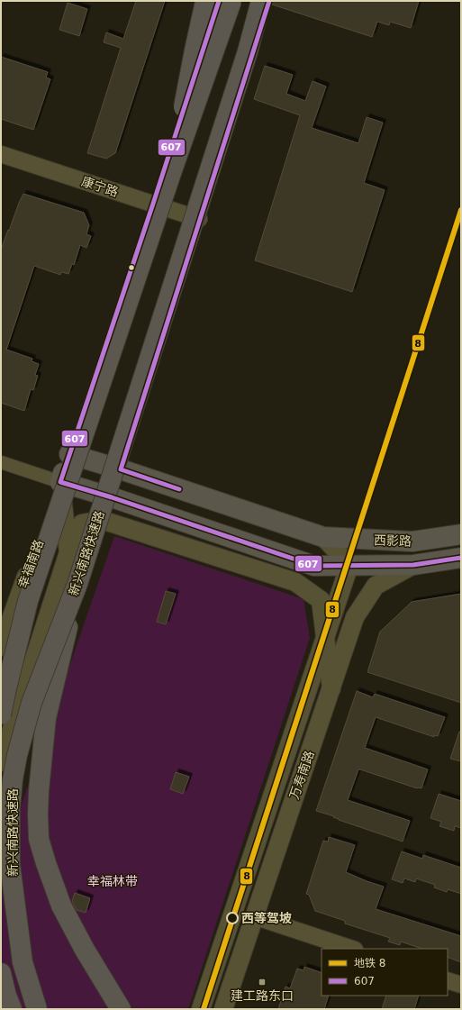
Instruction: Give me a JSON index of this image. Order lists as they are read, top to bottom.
{
  "streets": {
    "highway": ["新兴南路快速路"],
    "main road": ["西影路", "幸福南路", "万寿南路"],
    "street": ["康宁路"]
  },
  "crossings": [
    ["西影路", "万寿南路"]
  ],
  "parks": ["幸福林带"],
  "places": {
    "other": ["西等驾坡"],
    "transit": ["建工路东口"]
  },
  "lines": ["transit line 607", "metro line 8"],
  "legend": ["地铁 8", "607"]
}
